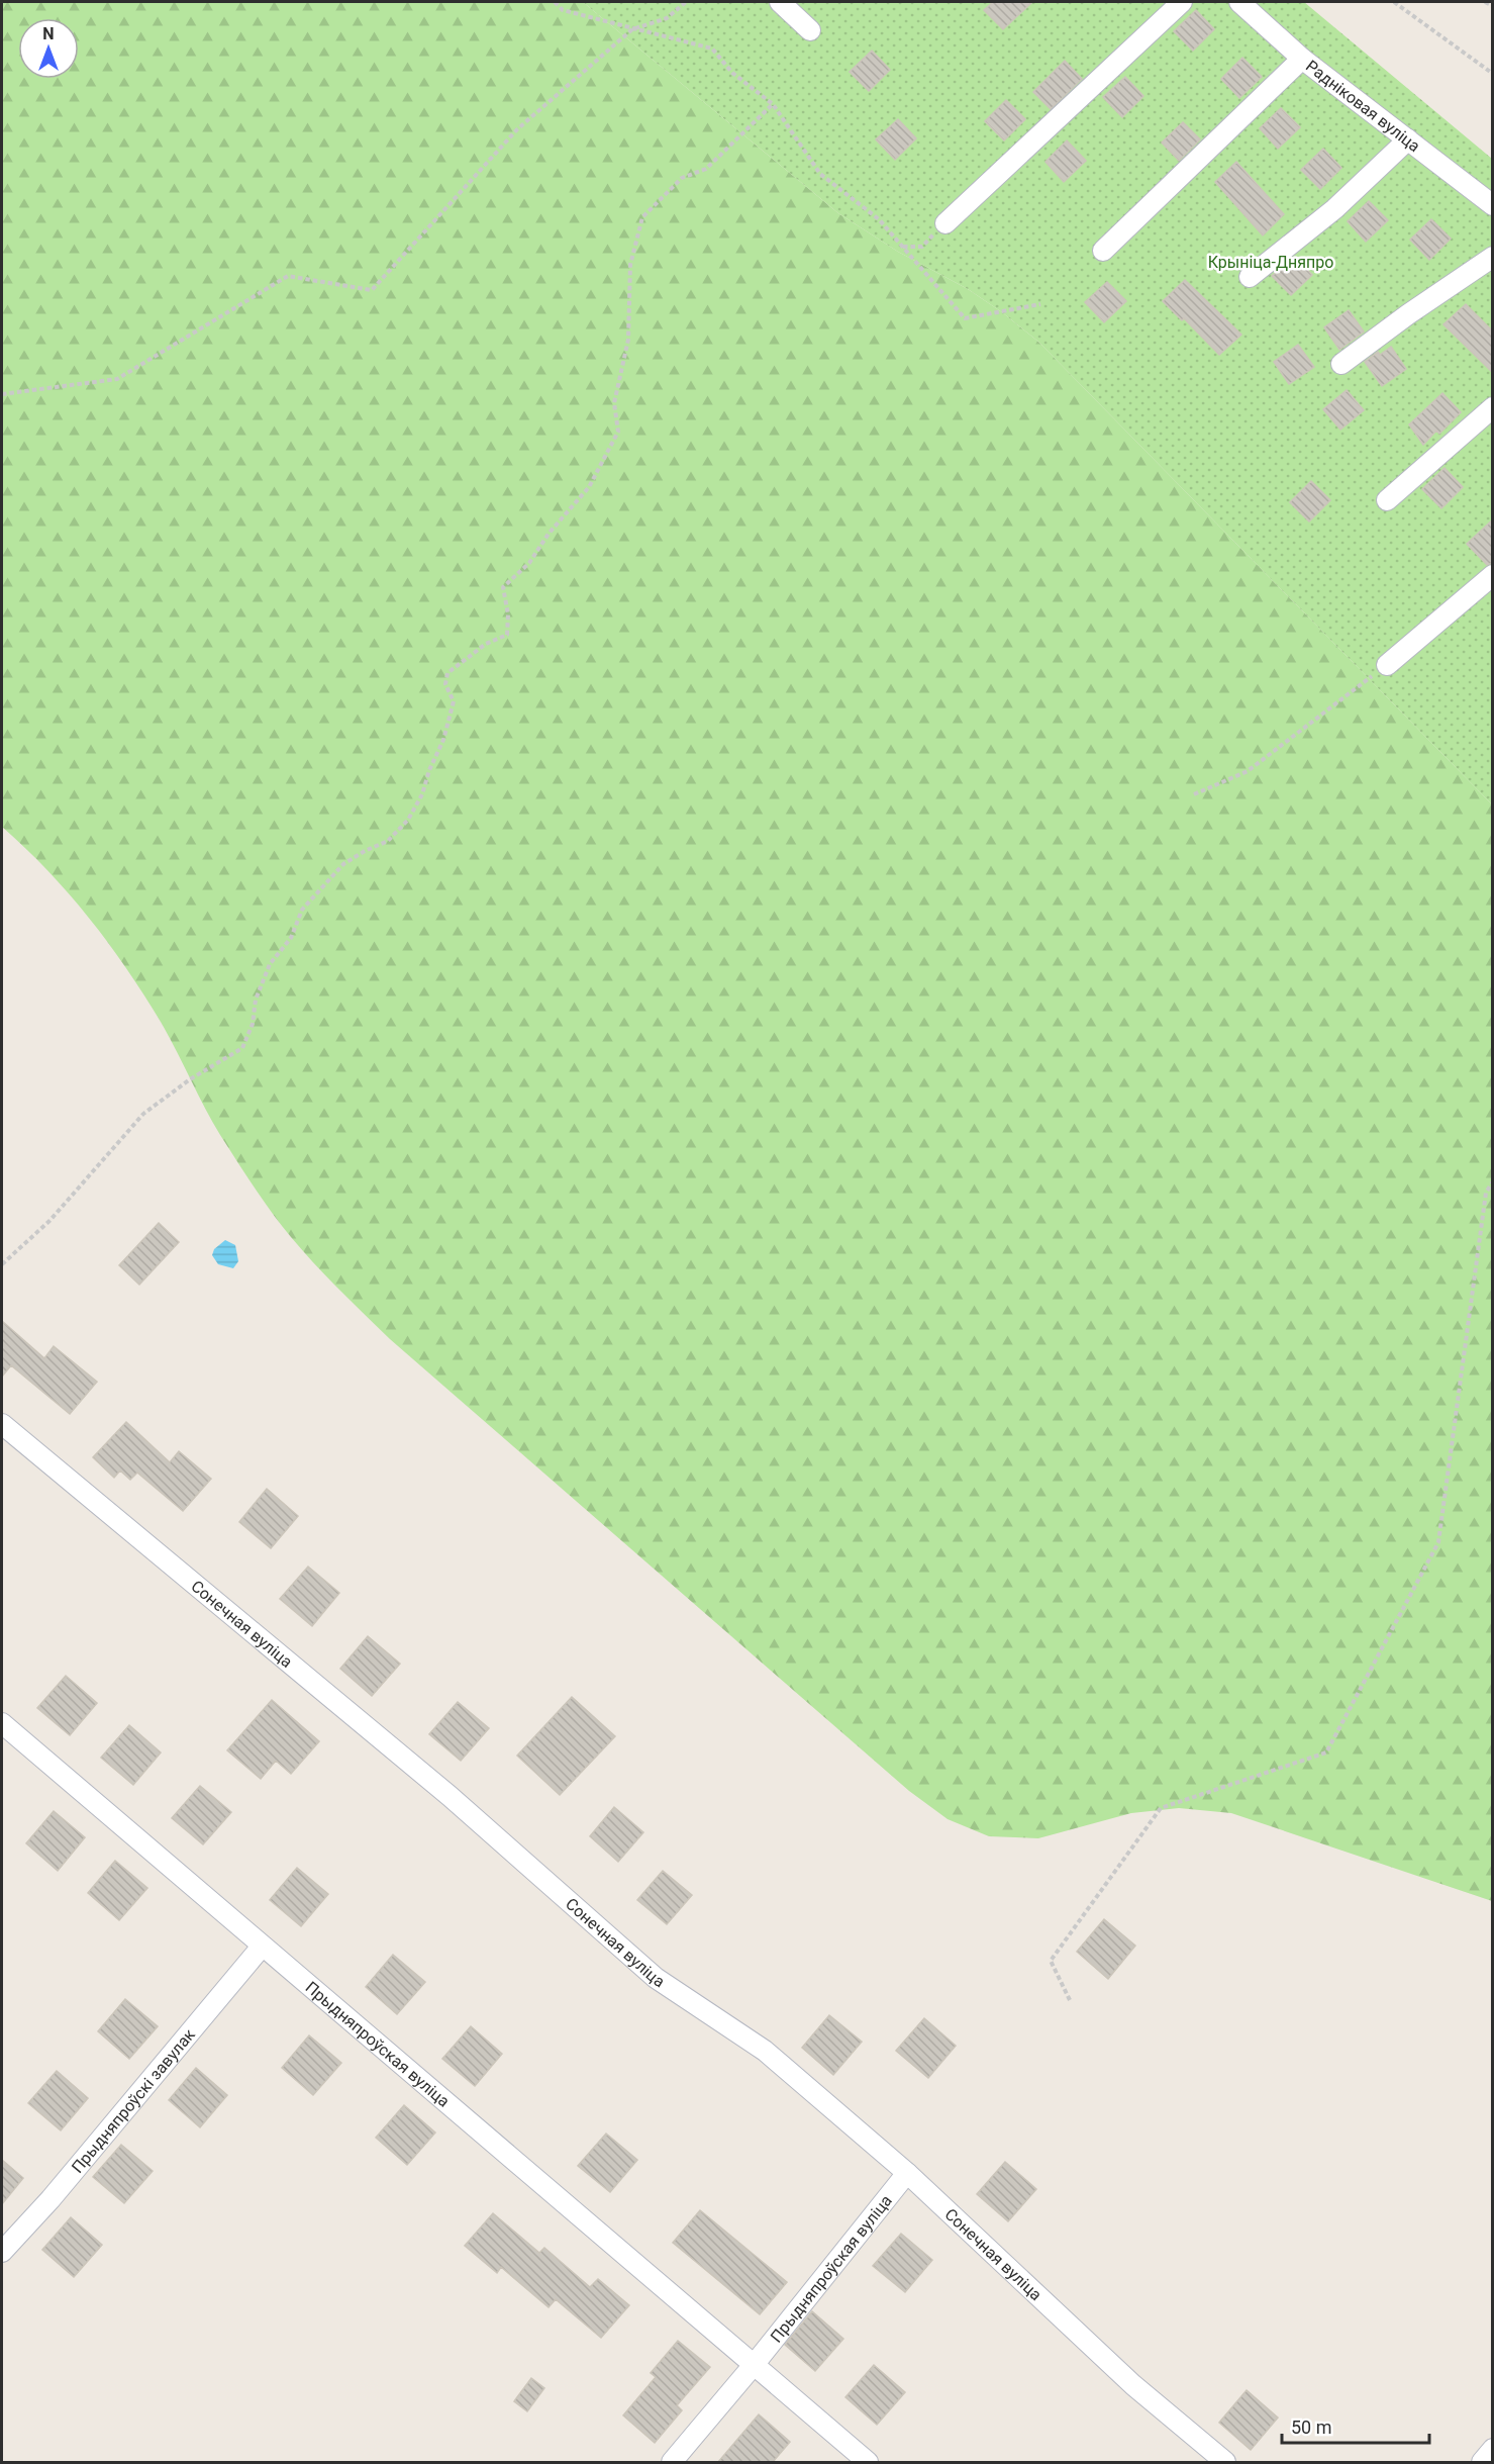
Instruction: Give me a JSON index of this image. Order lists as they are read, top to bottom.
{
  "streets": {
    "street": [
      "Радніковая вуліца",
      "Сонечная вуліца",
      "Прыдняпроўская вуліца",
      "Прыдняпроўскі завулак"
    ]
  },
  "crossings": [
    ["Сонечная вуліца", "Прыдняпроўская вуліца"],
    ["Прыдняпроўская вуліца", "Прыдняпроўскі завулак"]
  ],
  "parks": ["Крыніца-Дняпро"],
  "scale_bar": "50 m",
  "north": "top"
}
